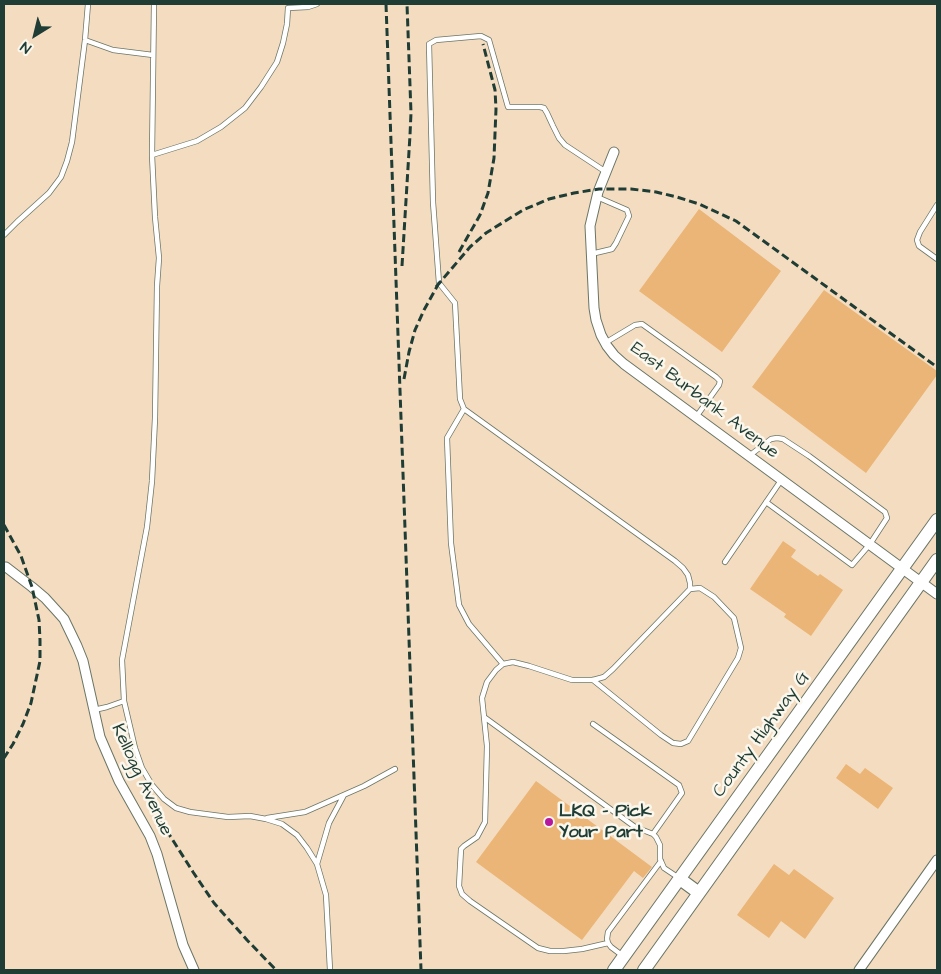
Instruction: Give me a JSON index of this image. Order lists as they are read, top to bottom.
{
  "streets": {
    "main road": ["County Highway G"],
    "street": ["East Burbank Avenue", "Kellogg Avenue"]
  },
  "crossings": [
    ["East Burbank Avenue", "County Highway G"]
  ],
  "places": ["LKQ - Pick Your Part"],
  "north": "bottom left"
}
